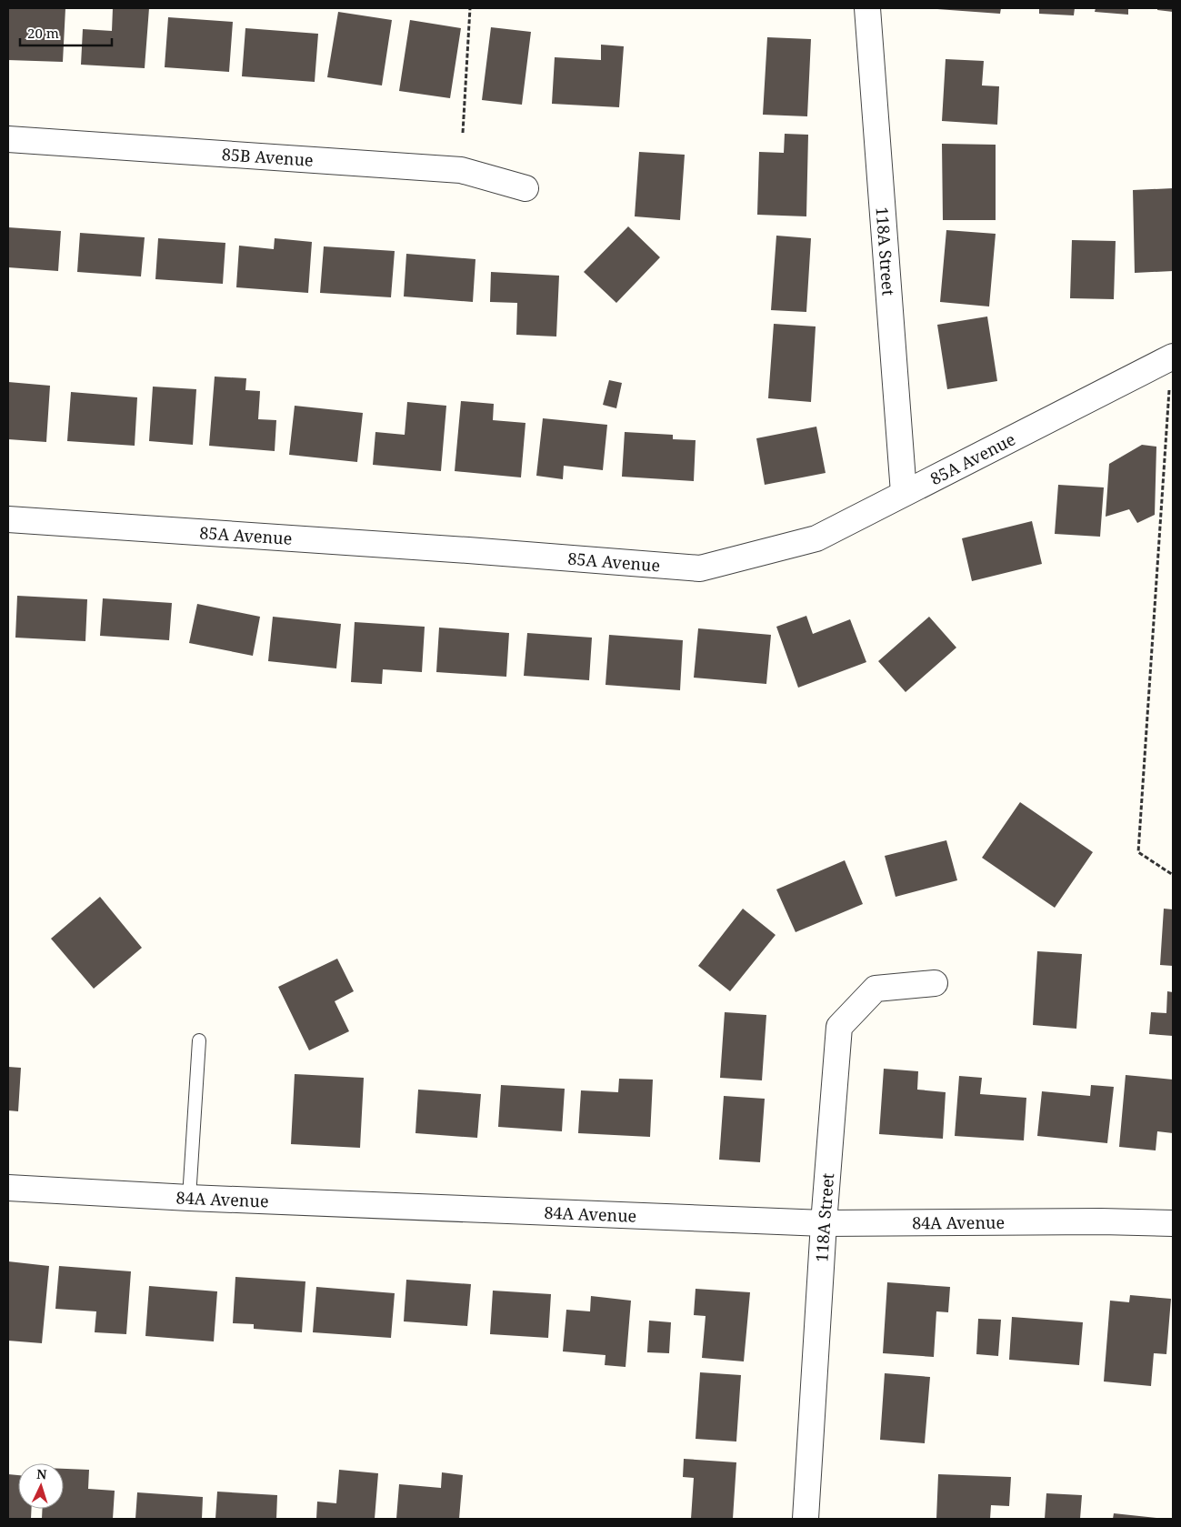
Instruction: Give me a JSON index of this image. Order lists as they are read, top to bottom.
{
  "streets": {
    "street": [
      "85B Avenue",
      "118A Street",
      "85A Avenue",
      "84A Avenue"
    ]
  },
  "crossings": [
    ["118A Street", "85A Avenue"],
    ["118A Street", "84A Avenue"]
  ],
  "scale_bar": "20 m",
  "north": "top"
}
